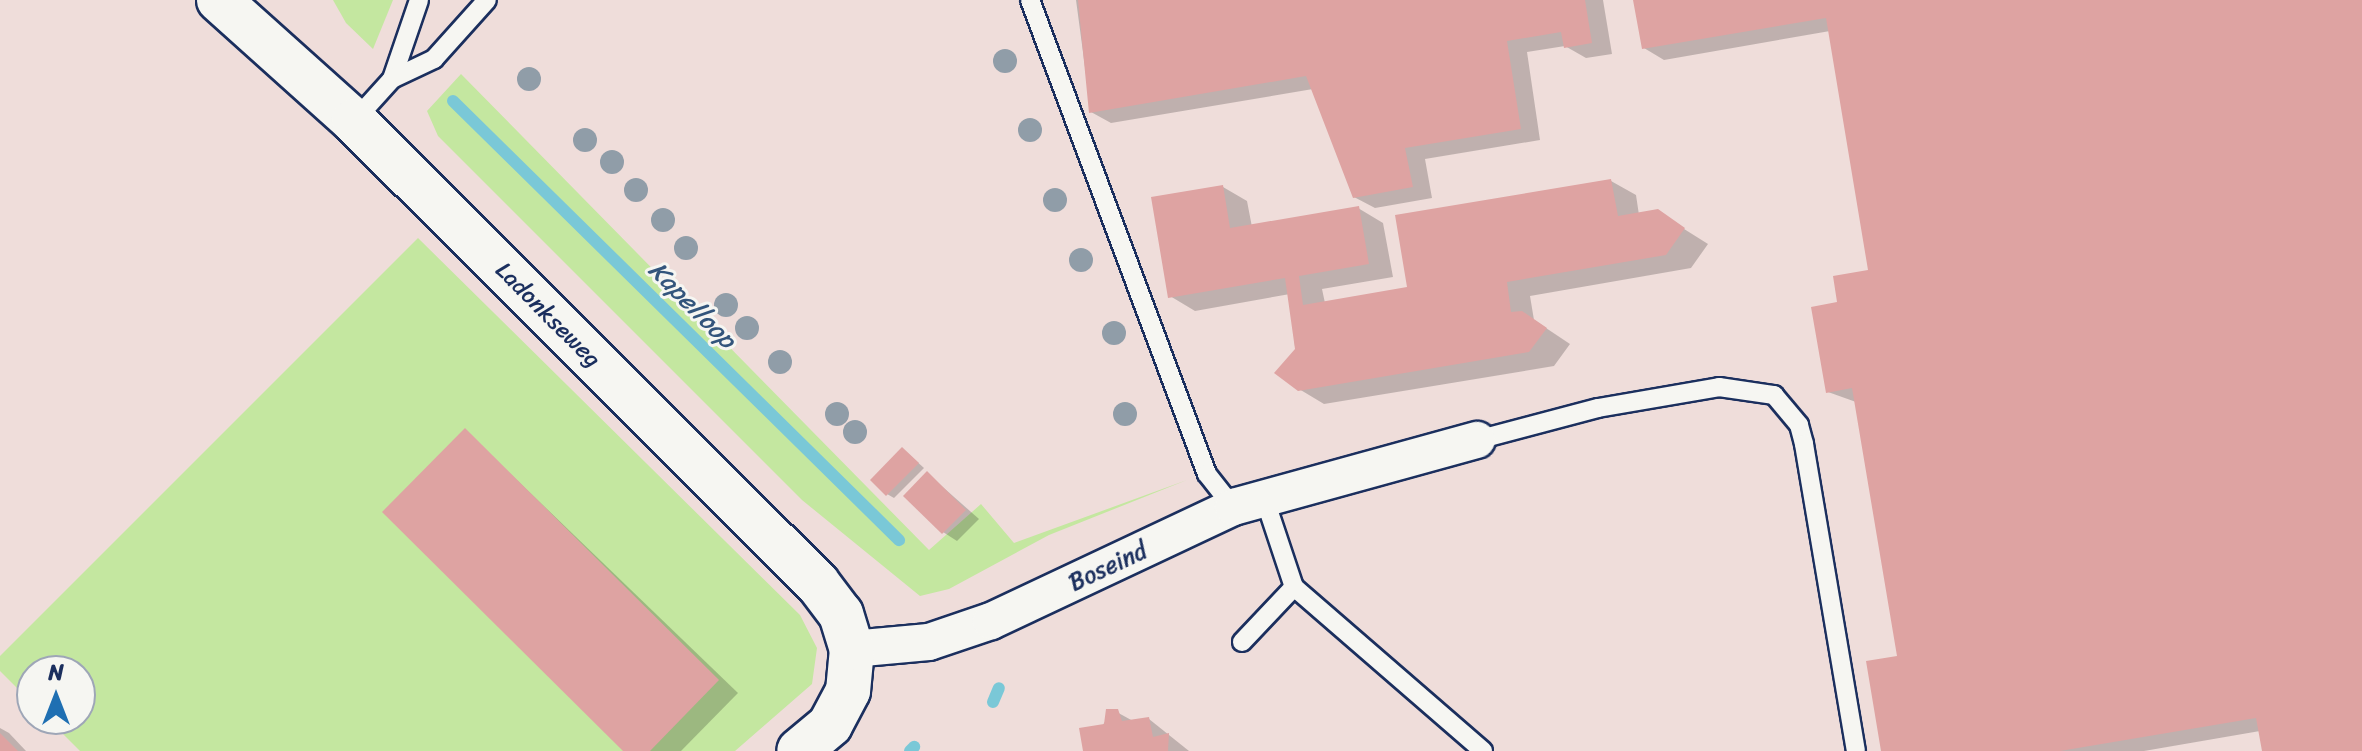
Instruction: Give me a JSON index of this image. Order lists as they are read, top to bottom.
{
  "streets": {
    "street": ["Ladonkseweg", "Boseind"]
  },
  "crossings": [
    ["Ladonkseweg", "Boseind"]
  ],
  "water": ["Kapelloop"],
  "north": "top"
}
